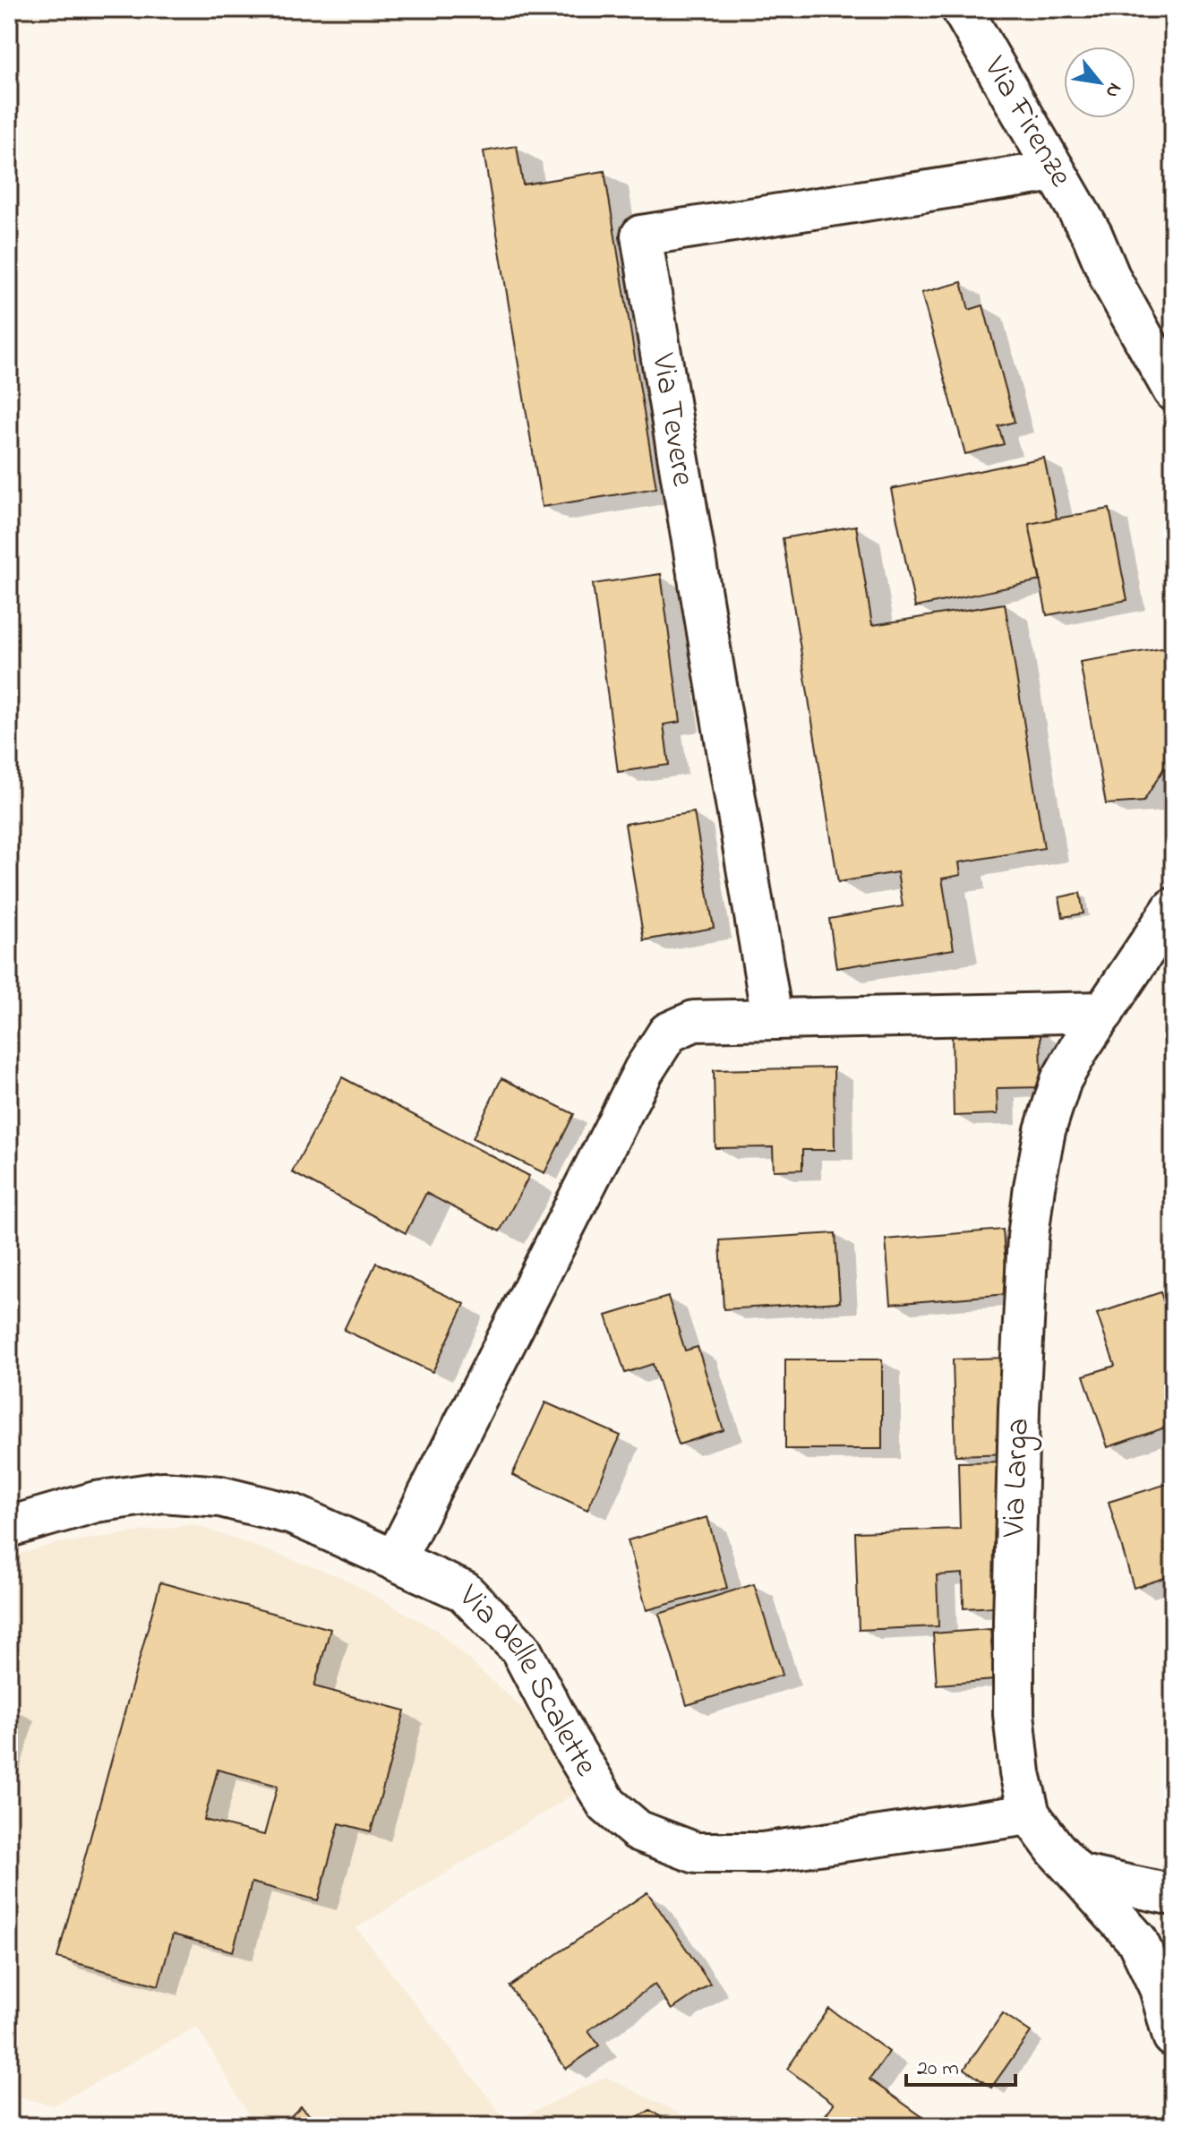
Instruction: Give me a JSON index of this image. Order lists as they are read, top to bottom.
{
  "streets": {
    "street": [
      "Via Firenze",
      "Via Tevere",
      "Via Larga",
      "Via delle Scalette"
    ]
  },
  "crossings": [
    ["Via Firenze", "Via Tevere"],
    ["Via Larga", "Via delle Scalette"]
  ],
  "scale_bar": "20 m",
  "north": "bottom right"
}
